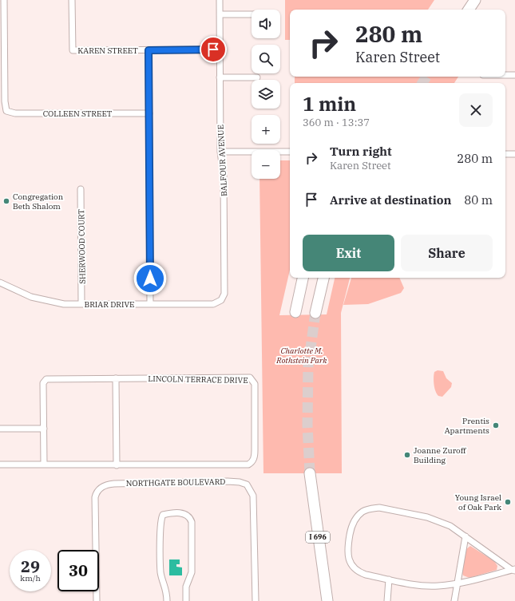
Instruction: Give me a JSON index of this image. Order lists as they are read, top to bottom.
{
  "streets": {
    "highway": ["I 696"],
    "street": [
      "KAREN STREET",
      "COLLEEN STREET",
      "BALFOUR AVENUE",
      "SHERWOOD COURT",
      "BRIAR DRIVE",
      "LINCOLN TERRACE DRIVE",
      "NORTHGATE BOULEVARD"
    ]
  },
  "crossings": [
    ["KAREN STREET", "BALFOUR AVENUE"],
    ["BALFOUR AVENUE", "BRIAR DRIVE"],
    ["SHERWOOD COURT", "BRIAR DRIVE"]
  ],
  "parks": ["Charlotte M. Rothstein Park"],
  "places": [
    "Congregation Beth Shalom",
    "Prentis Apartments",
    "Joanne Zuroff Building",
    "Young Israel of Oak Park"
  ],
  "page": {
    "map_buttons": ["+", "−"],
    "turn": ["280 m", "Karen Street"],
    "heading": ["1 min", "360 m · 13:37"],
    "list": [
      {
        "name": "Turn right",
        "note": "Karen Street",
        "value": "280 m"
      },
      {
        "name": "Arrive at destination",
        "value": "80 m"
      }
    ],
    "buttons": ["Exit", "Share"],
    "speed": "29 km/h",
    "limit": "30"
  }
}
